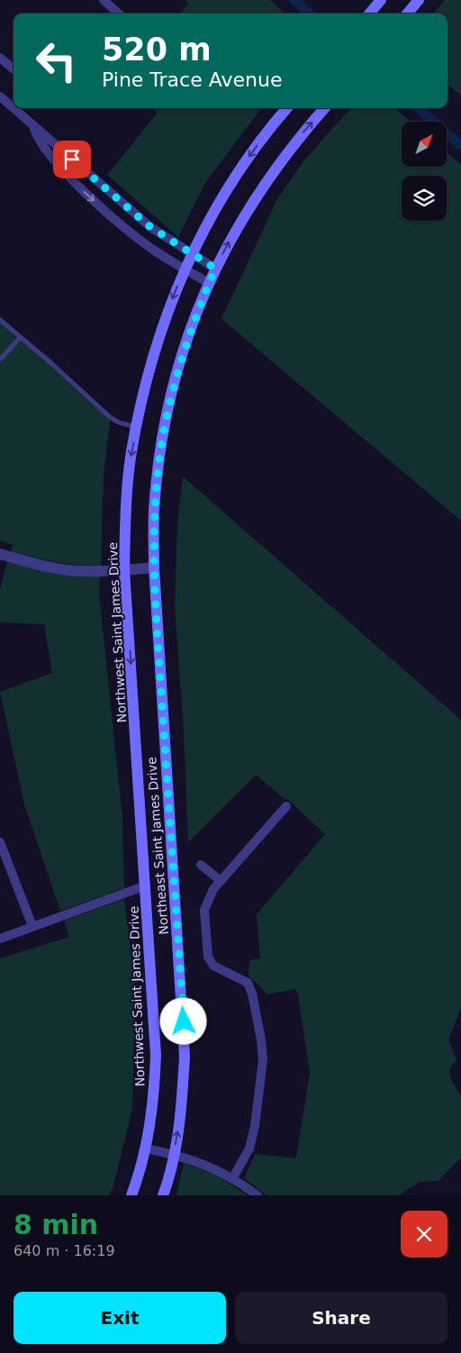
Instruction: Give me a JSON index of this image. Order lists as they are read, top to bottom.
{
  "streets": {
    "main road": ["Northwest Saint James Drive", "Northeast Saint James Drive"]
  },
  "one_way": ["Northwest Saint James Drive", "Northeast Saint James Drive"],
  "north": "top right",
  "page": {
    "turn": ["520 m", "Pine Trace Avenue"],
    "heading": ["8 min", "640 m · 16:19"],
    "buttons": ["Exit", "Share"]
  }
}
